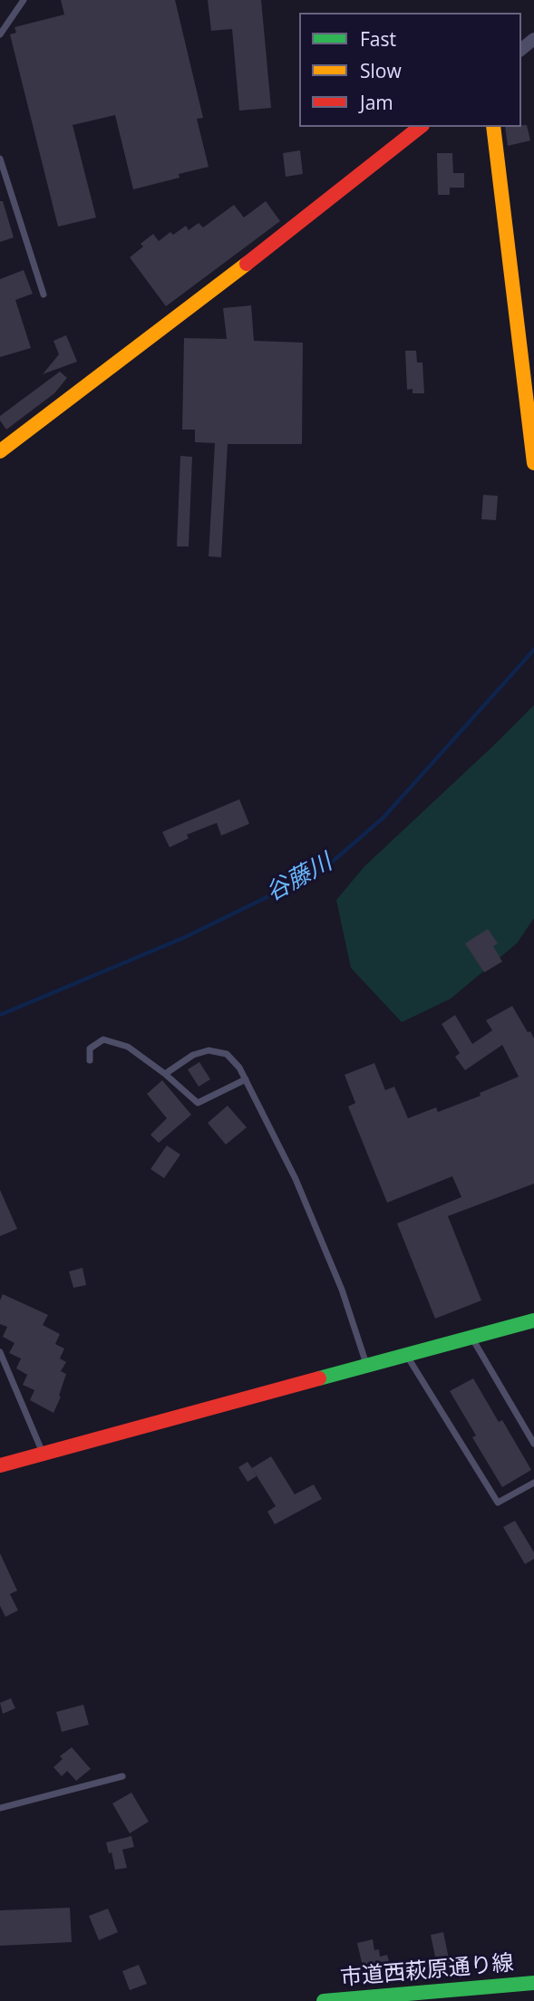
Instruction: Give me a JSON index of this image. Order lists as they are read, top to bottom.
{
  "streets": {
    "street": ["市道西萩原通り線"]
  },
  "water": ["谷藤川"],
  "legend": ["Fast", "Slow", "Jam"]
}
